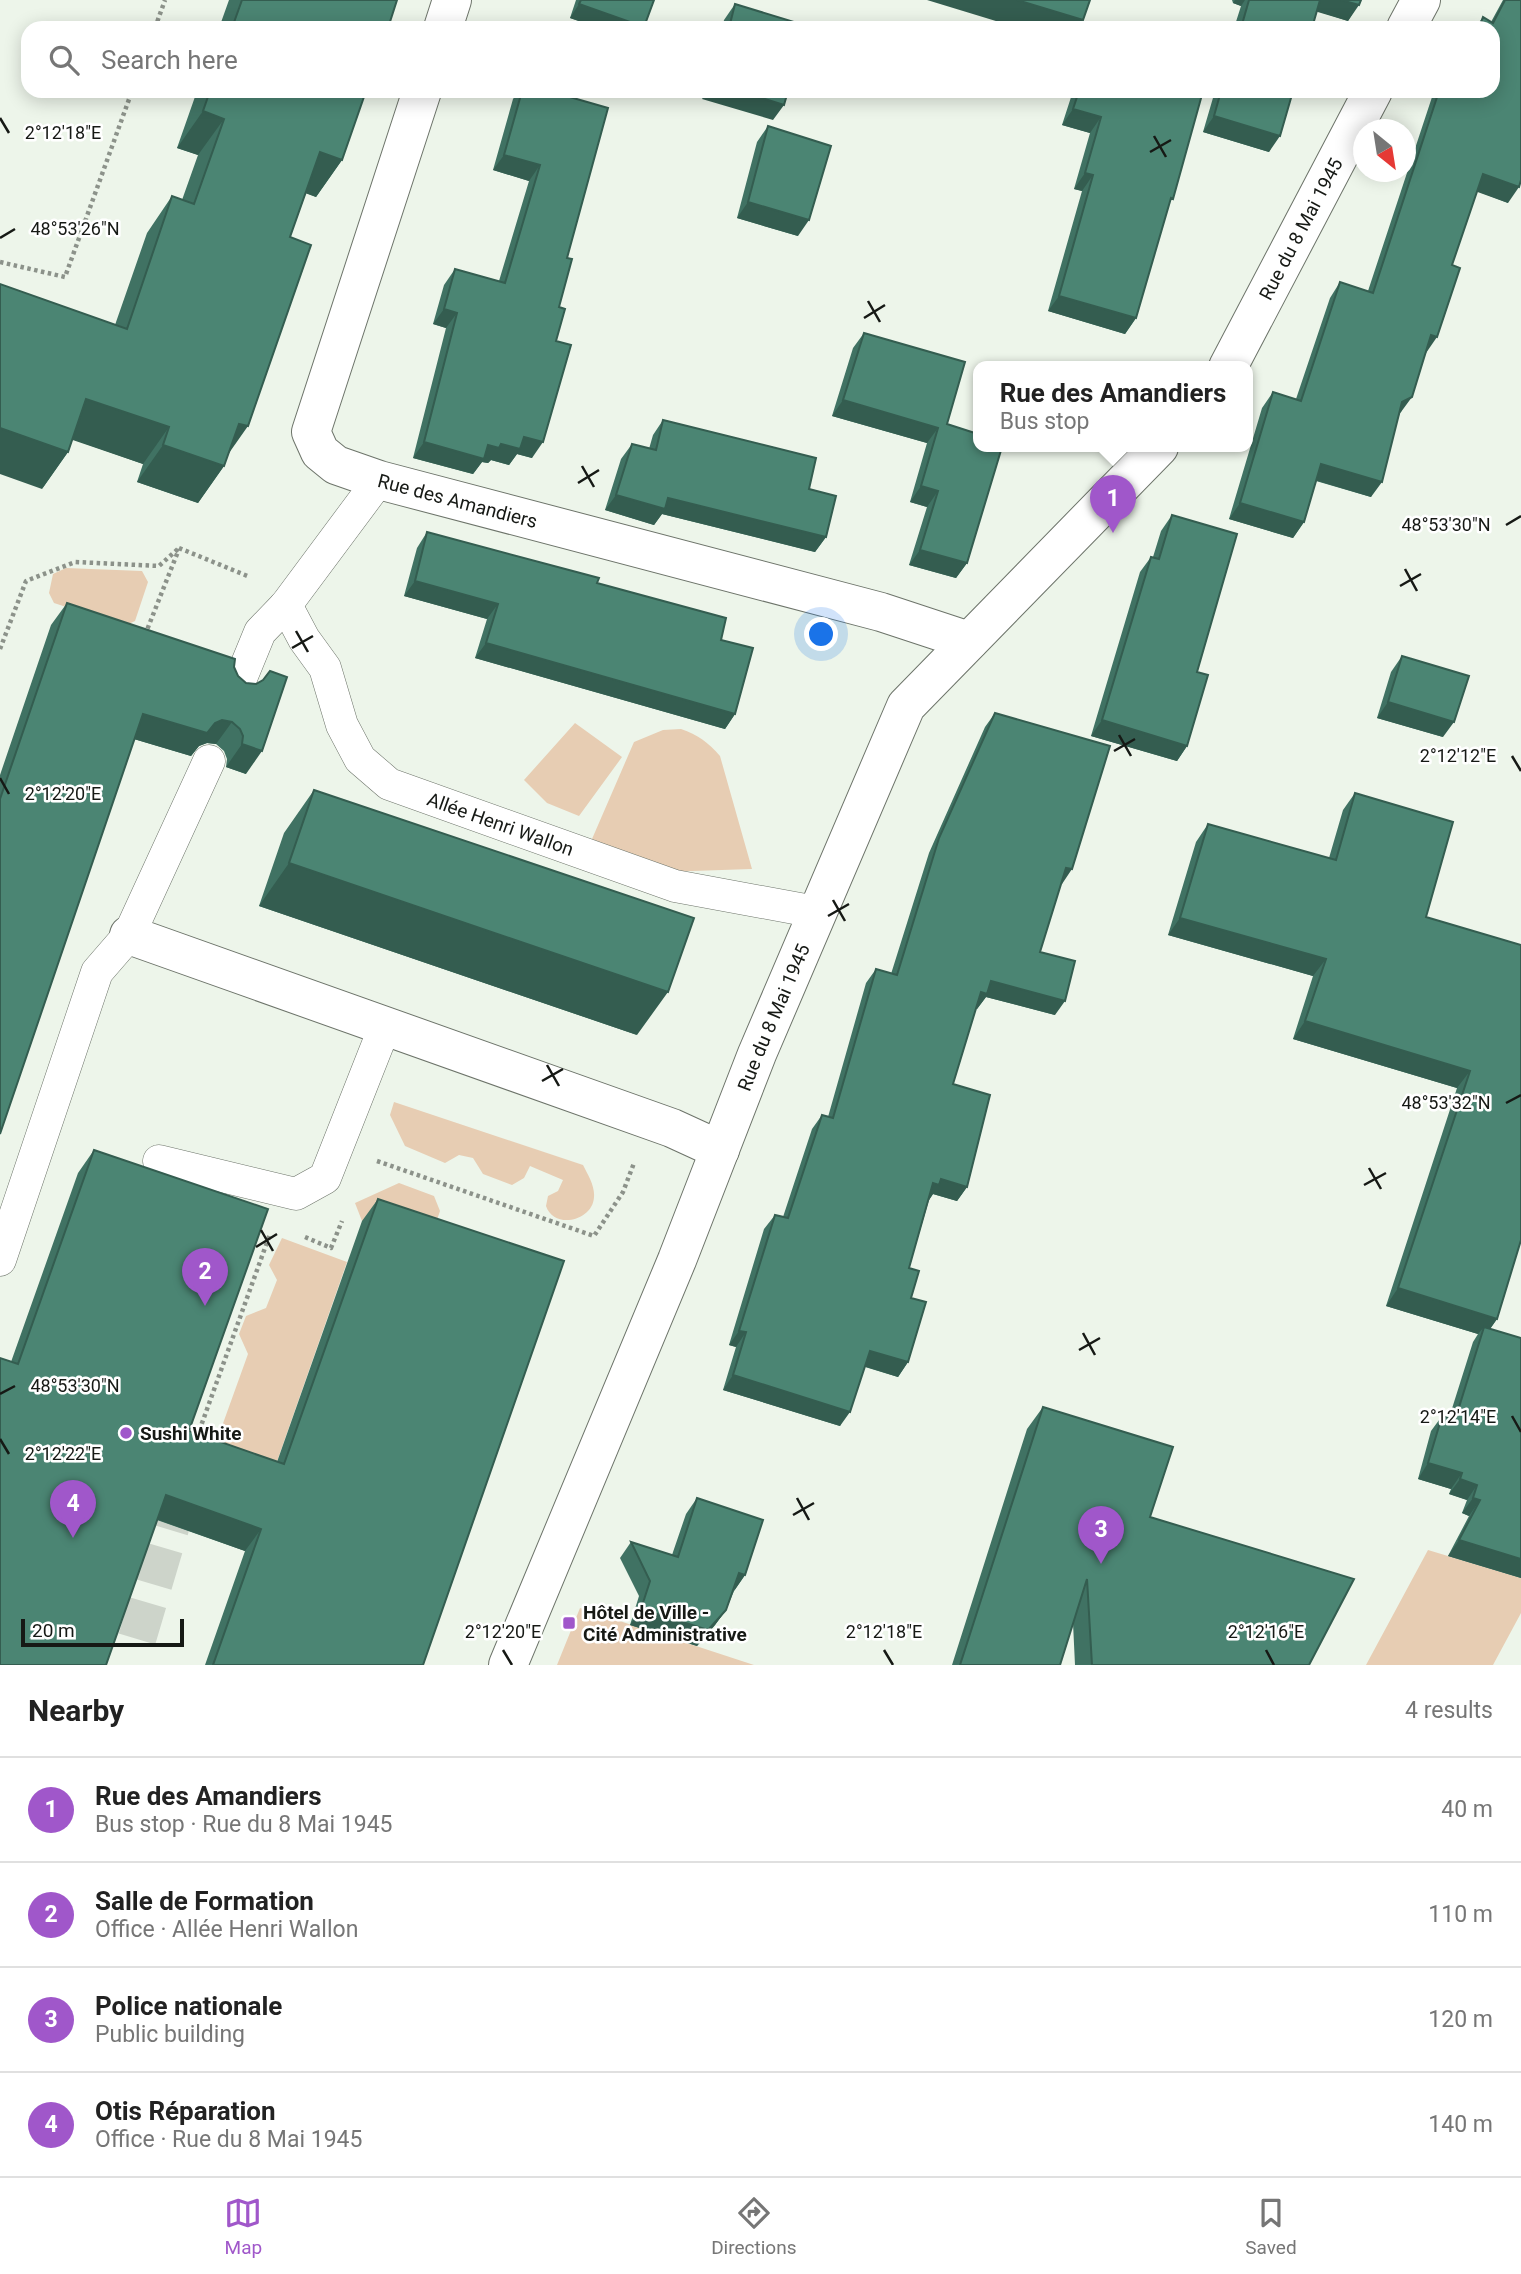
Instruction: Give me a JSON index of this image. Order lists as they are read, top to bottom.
{
  "streets": {
    "street": ["Rue du 8 Mai 1945", "Rue des Amandiers"],
    "lane": ["Allée Henri Wallon"]
  },
  "crossings": [
    ["Rue du 8 Mai 1945", "Rue des Amandiers"],
    ["Rue du 8 Mai 1945", "Allée Henri Wallon"]
  ],
  "places": {
    "other": ["Sushi White"],
    "transit": ["Hôtel de Ville - Cité Administrative"]
  },
  "scale_bar": "20 m",
  "north": "bottom right",
  "page": {
    "search": "Search here",
    "popup": ["Rue des Amandiers", "Bus stop"],
    "pins": [
      "1",
      "2",
      "4",
      "3"
    ],
    "scale": "20 m",
    "heading": ["Nearby", "4 results"],
    "list": [
      {
        "mark": "1",
        "name": "Rue des Amandiers",
        "note": "Bus stop · Rue du 8 Mai 1945",
        "value": "40 m"
      },
      {
        "mark": "2",
        "name": "Salle de Formation",
        "note": "Office · Allée Henri Wallon",
        "value": "110 m"
      },
      {
        "mark": "3",
        "name": "Police nationale",
        "note": "Public building",
        "value": "120 m"
      },
      {
        "mark": "4",
        "name": "Otis Réparation",
        "note": "Office · Rue du 8 Mai 1945",
        "value": "140 m"
      }
    ],
    "nav": ["Map", "Directions", "Saved"]
  },
  "coordinates": [
    "2°12'18\"E",
    "48°53'26\"N",
    "48°53'30\"N",
    "2°12'12\"E",
    "2°12'20\"E",
    "48°53'32\"N",
    "2°12'14\"E",
    "2°12'22\"E",
    "2°12'16\"E"
  ]
}
